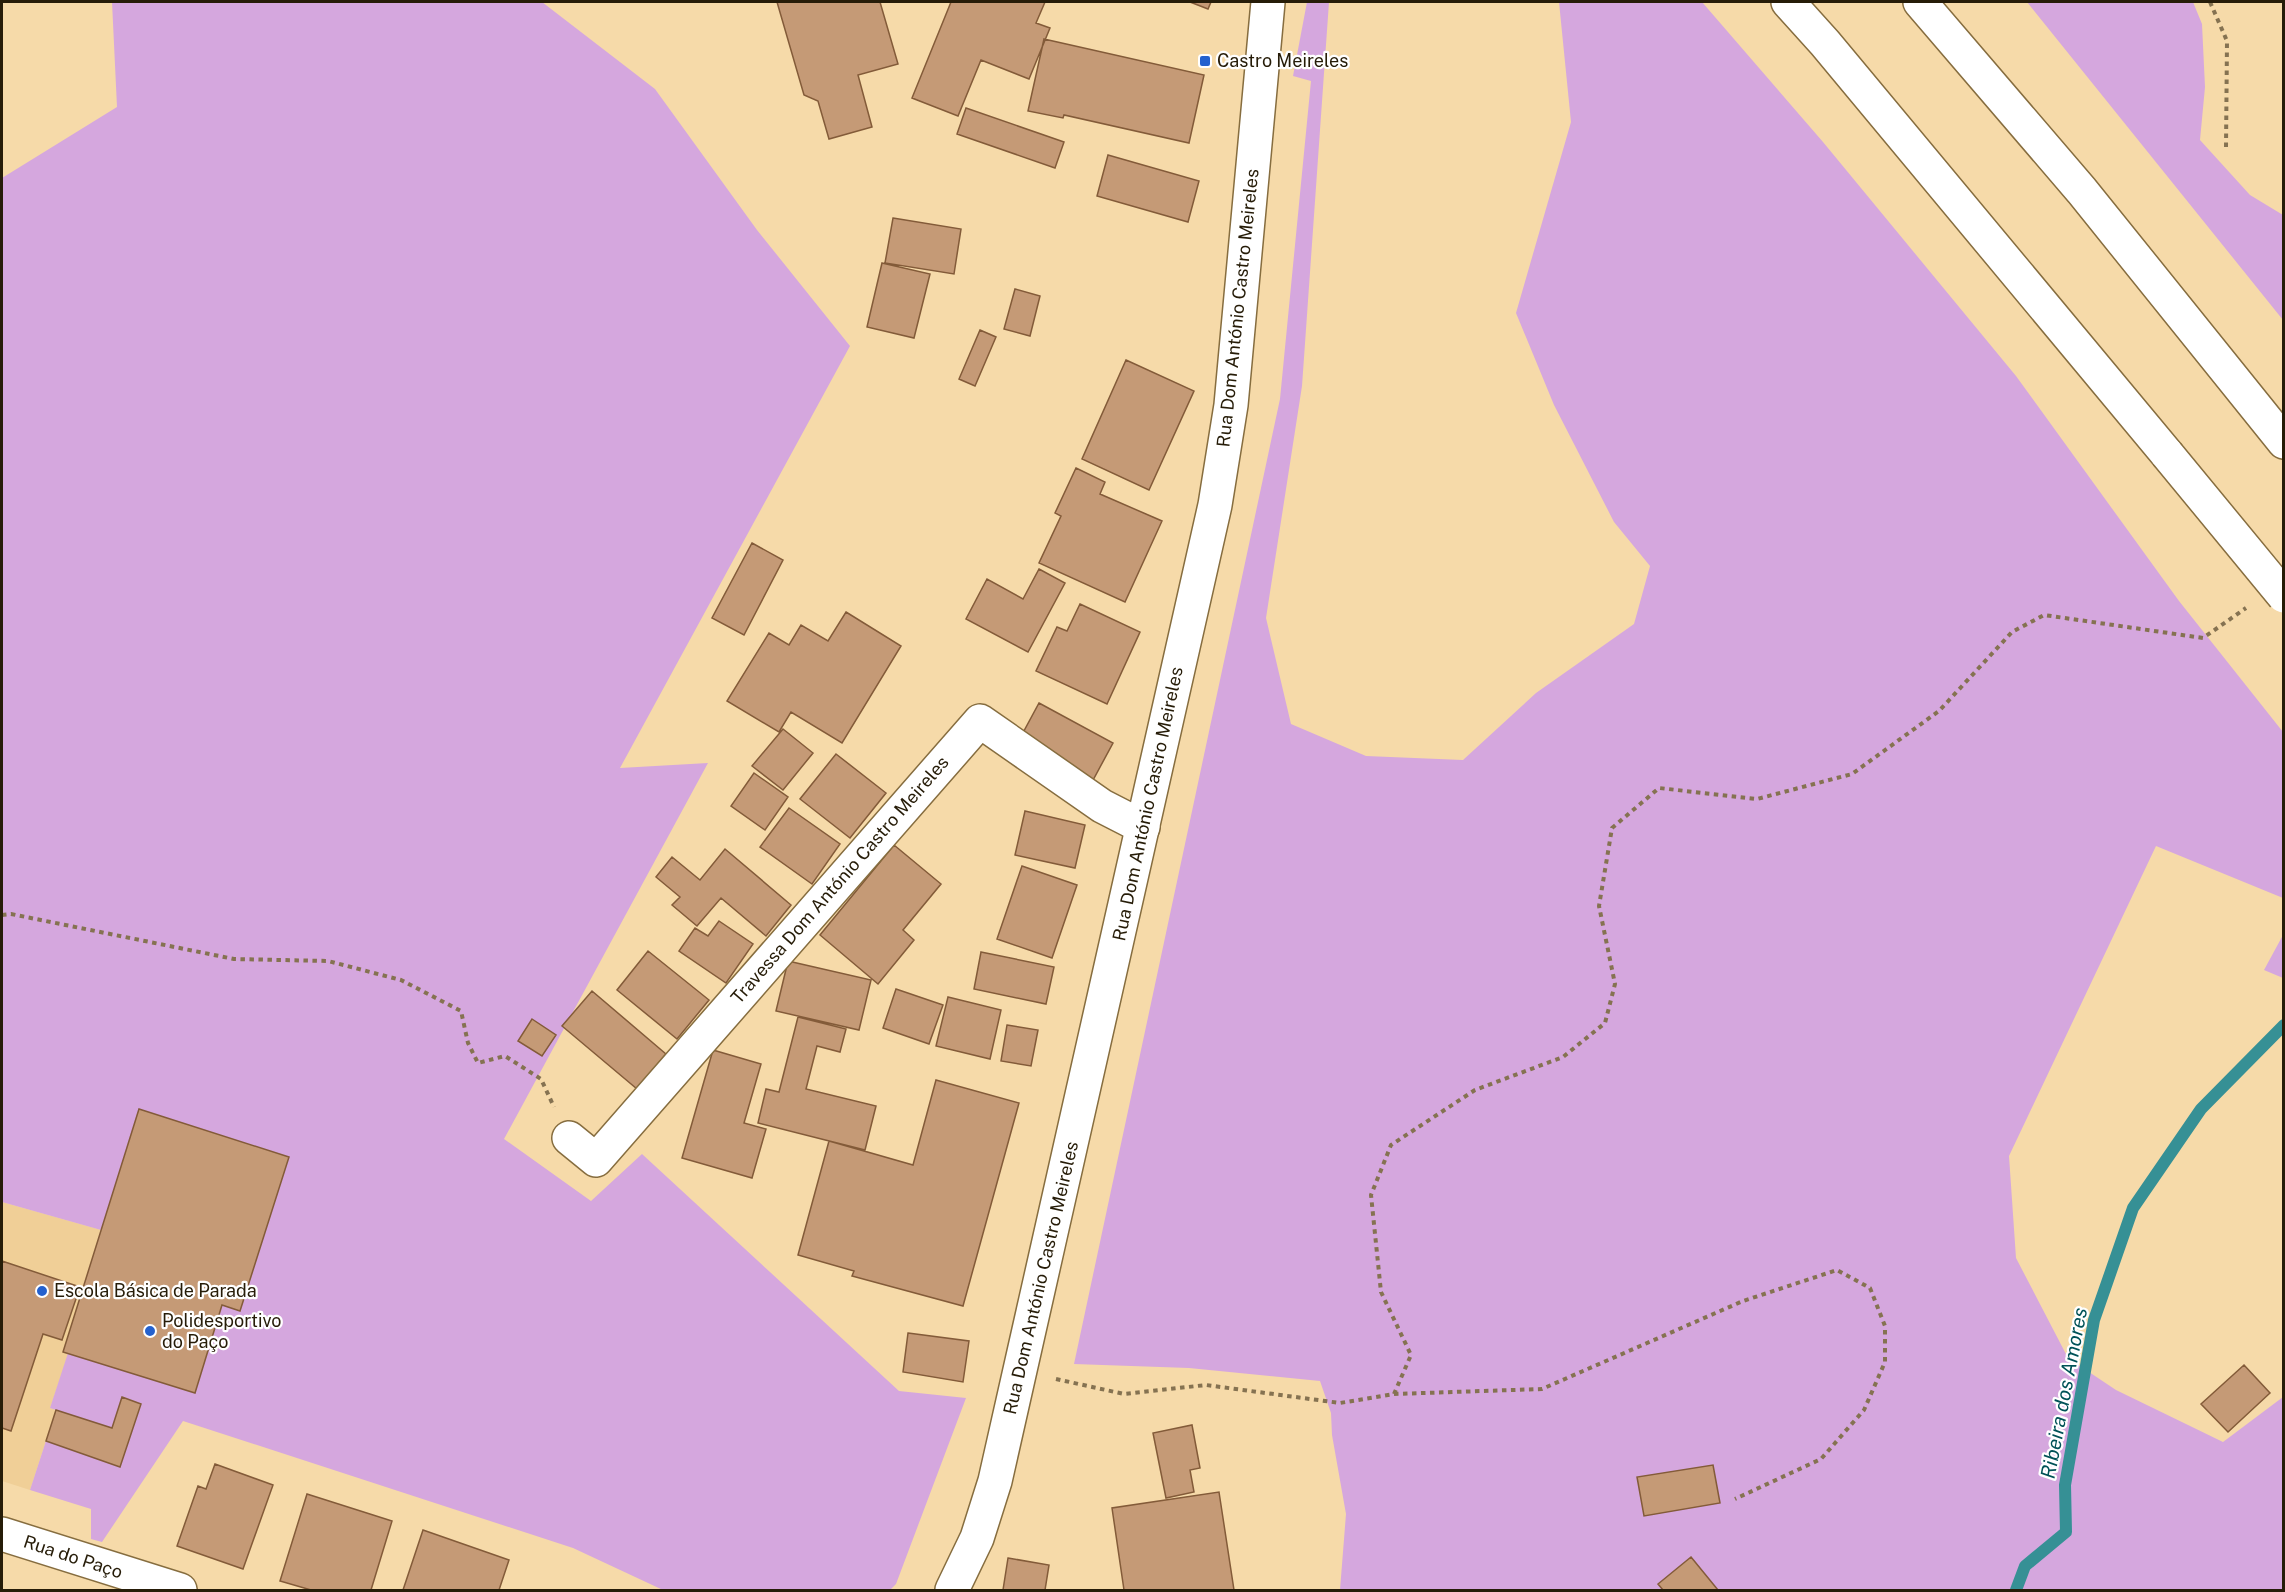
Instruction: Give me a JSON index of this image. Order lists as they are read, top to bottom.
{
  "streets": {
    "main road": ["Rua Dom António Castro Meireles", "Travessa Dom António Castro Meireles", "Rua do Paço"]
  },
  "crossings": [
    ["Rua Dom António Castro Meireles", "Travessa Dom António Castro Meireles"]
  ],
  "water": ["Ribeira dos Amores"],
  "places": {
    "transit": ["Castro Meireles"],
    "other": ["Escola Básica de Parada", "Polidesportivo do Paço"]
  }
}
